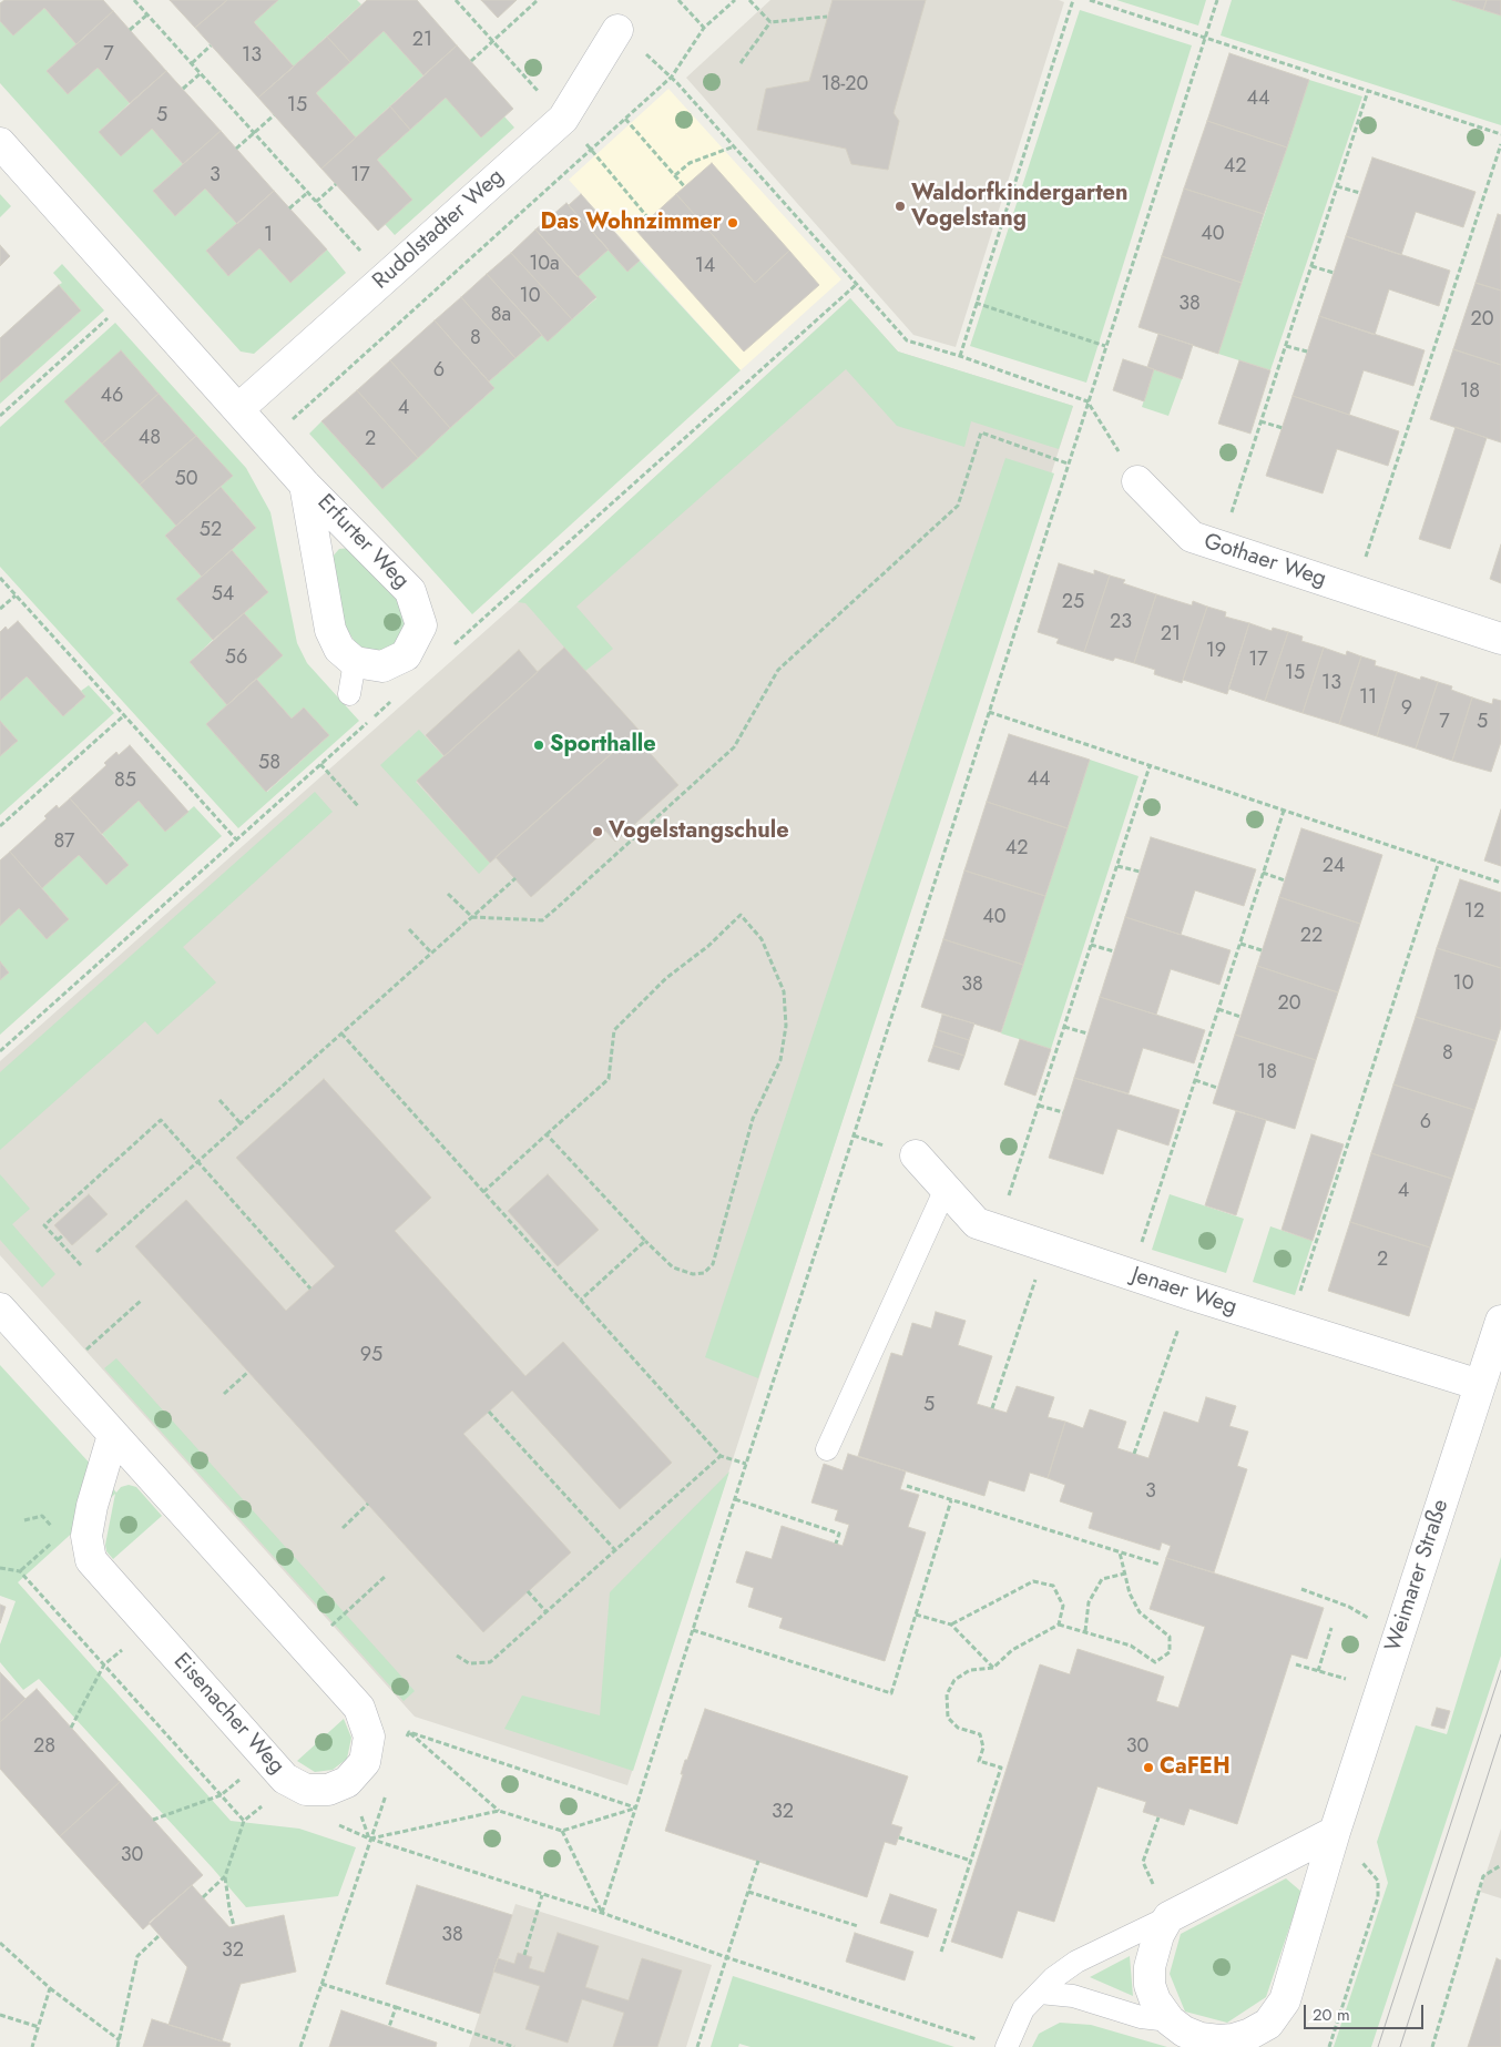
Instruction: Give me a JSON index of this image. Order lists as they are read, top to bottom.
{
  "streets": {
    "street": [
      "Rudolstadter Weg",
      "Erfurter Weg",
      "Gothaer Weg",
      "Jenaer Weg",
      "Weimarer Straße",
      "Eisenacher Weg"
    ]
  },
  "crossings": [
    ["Rudolstadter Weg", "Erfurter Weg"],
    ["Jenaer Weg", "Weimarer Straße"]
  ],
  "places": [
    "Waldorfkindergarten Vogelstang",
    "Das Wohnzimmer",
    "Sporthalle",
    "Vogelstangschule",
    "CaFEH"
  ],
  "house_numbers": [
    "21",
    "7",
    "13",
    "18-20",
    "44",
    "15",
    "5",
    "42",
    "3",
    "17",
    "40",
    "1",
    "10a",
    "14",
    "10",
    "38",
    "8a",
    "20",
    "8",
    "6",
    "18",
    "46",
    "4",
    "48",
    "2",
    "50",
    "52",
    "54",
    "25",
    "23",
    "21",
    "19",
    "56",
    "17",
    "15",
    "13",
    "11",
    "9",
    "7",
    "5",
    "58",
    "44",
    "85",
    "87",
    "42",
    "24",
    "12",
    "40",
    "22",
    "10",
    "38",
    "20",
    "8",
    "18",
    "6",
    "4",
    "2",
    "95",
    "5",
    "3",
    "28",
    "30",
    "32",
    "30",
    "38",
    "32"
  ],
  "scale_bar": "20 m"
}
